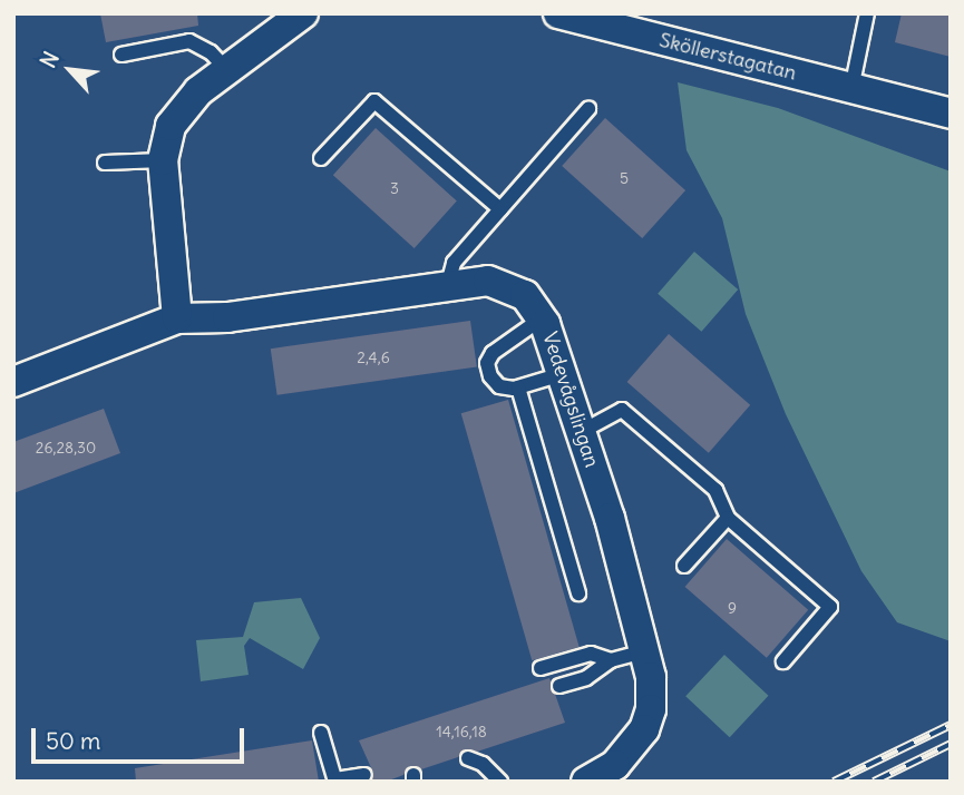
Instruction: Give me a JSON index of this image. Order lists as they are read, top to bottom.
{
  "streets": {
    "street": ["Sköllerstagatan", "Vedevågslingan"]
  },
  "house_numbers": [
    "5",
    "3",
    "2,4,6",
    "26,28,30",
    "9",
    "14,16,18"
  ],
  "scale_bar": "50 m",
  "north": "top left"
}
